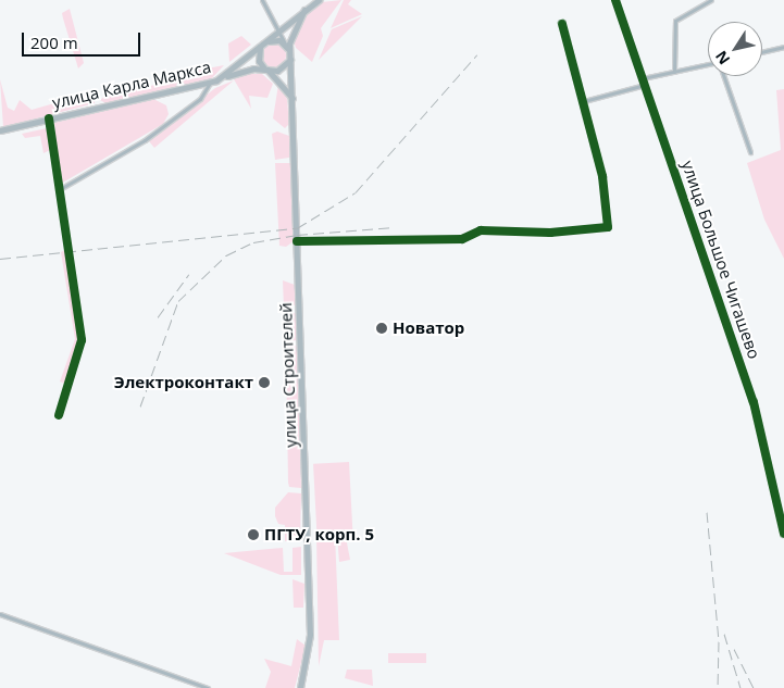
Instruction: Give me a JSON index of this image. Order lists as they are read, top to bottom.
{
  "streets": {
    "main road": ["улица Карла Маркса", "улица Строителей"],
    "street": ["улица Большое Чигашево"]
  },
  "crossings": [
    ["улица Карла Маркса", "улица Строителей"]
  ],
  "places": ["Новатор", "Электроконтакт", "ПГТУ, корп. 5"],
  "scale_bar": "200 m",
  "north": "bottom left"
}
